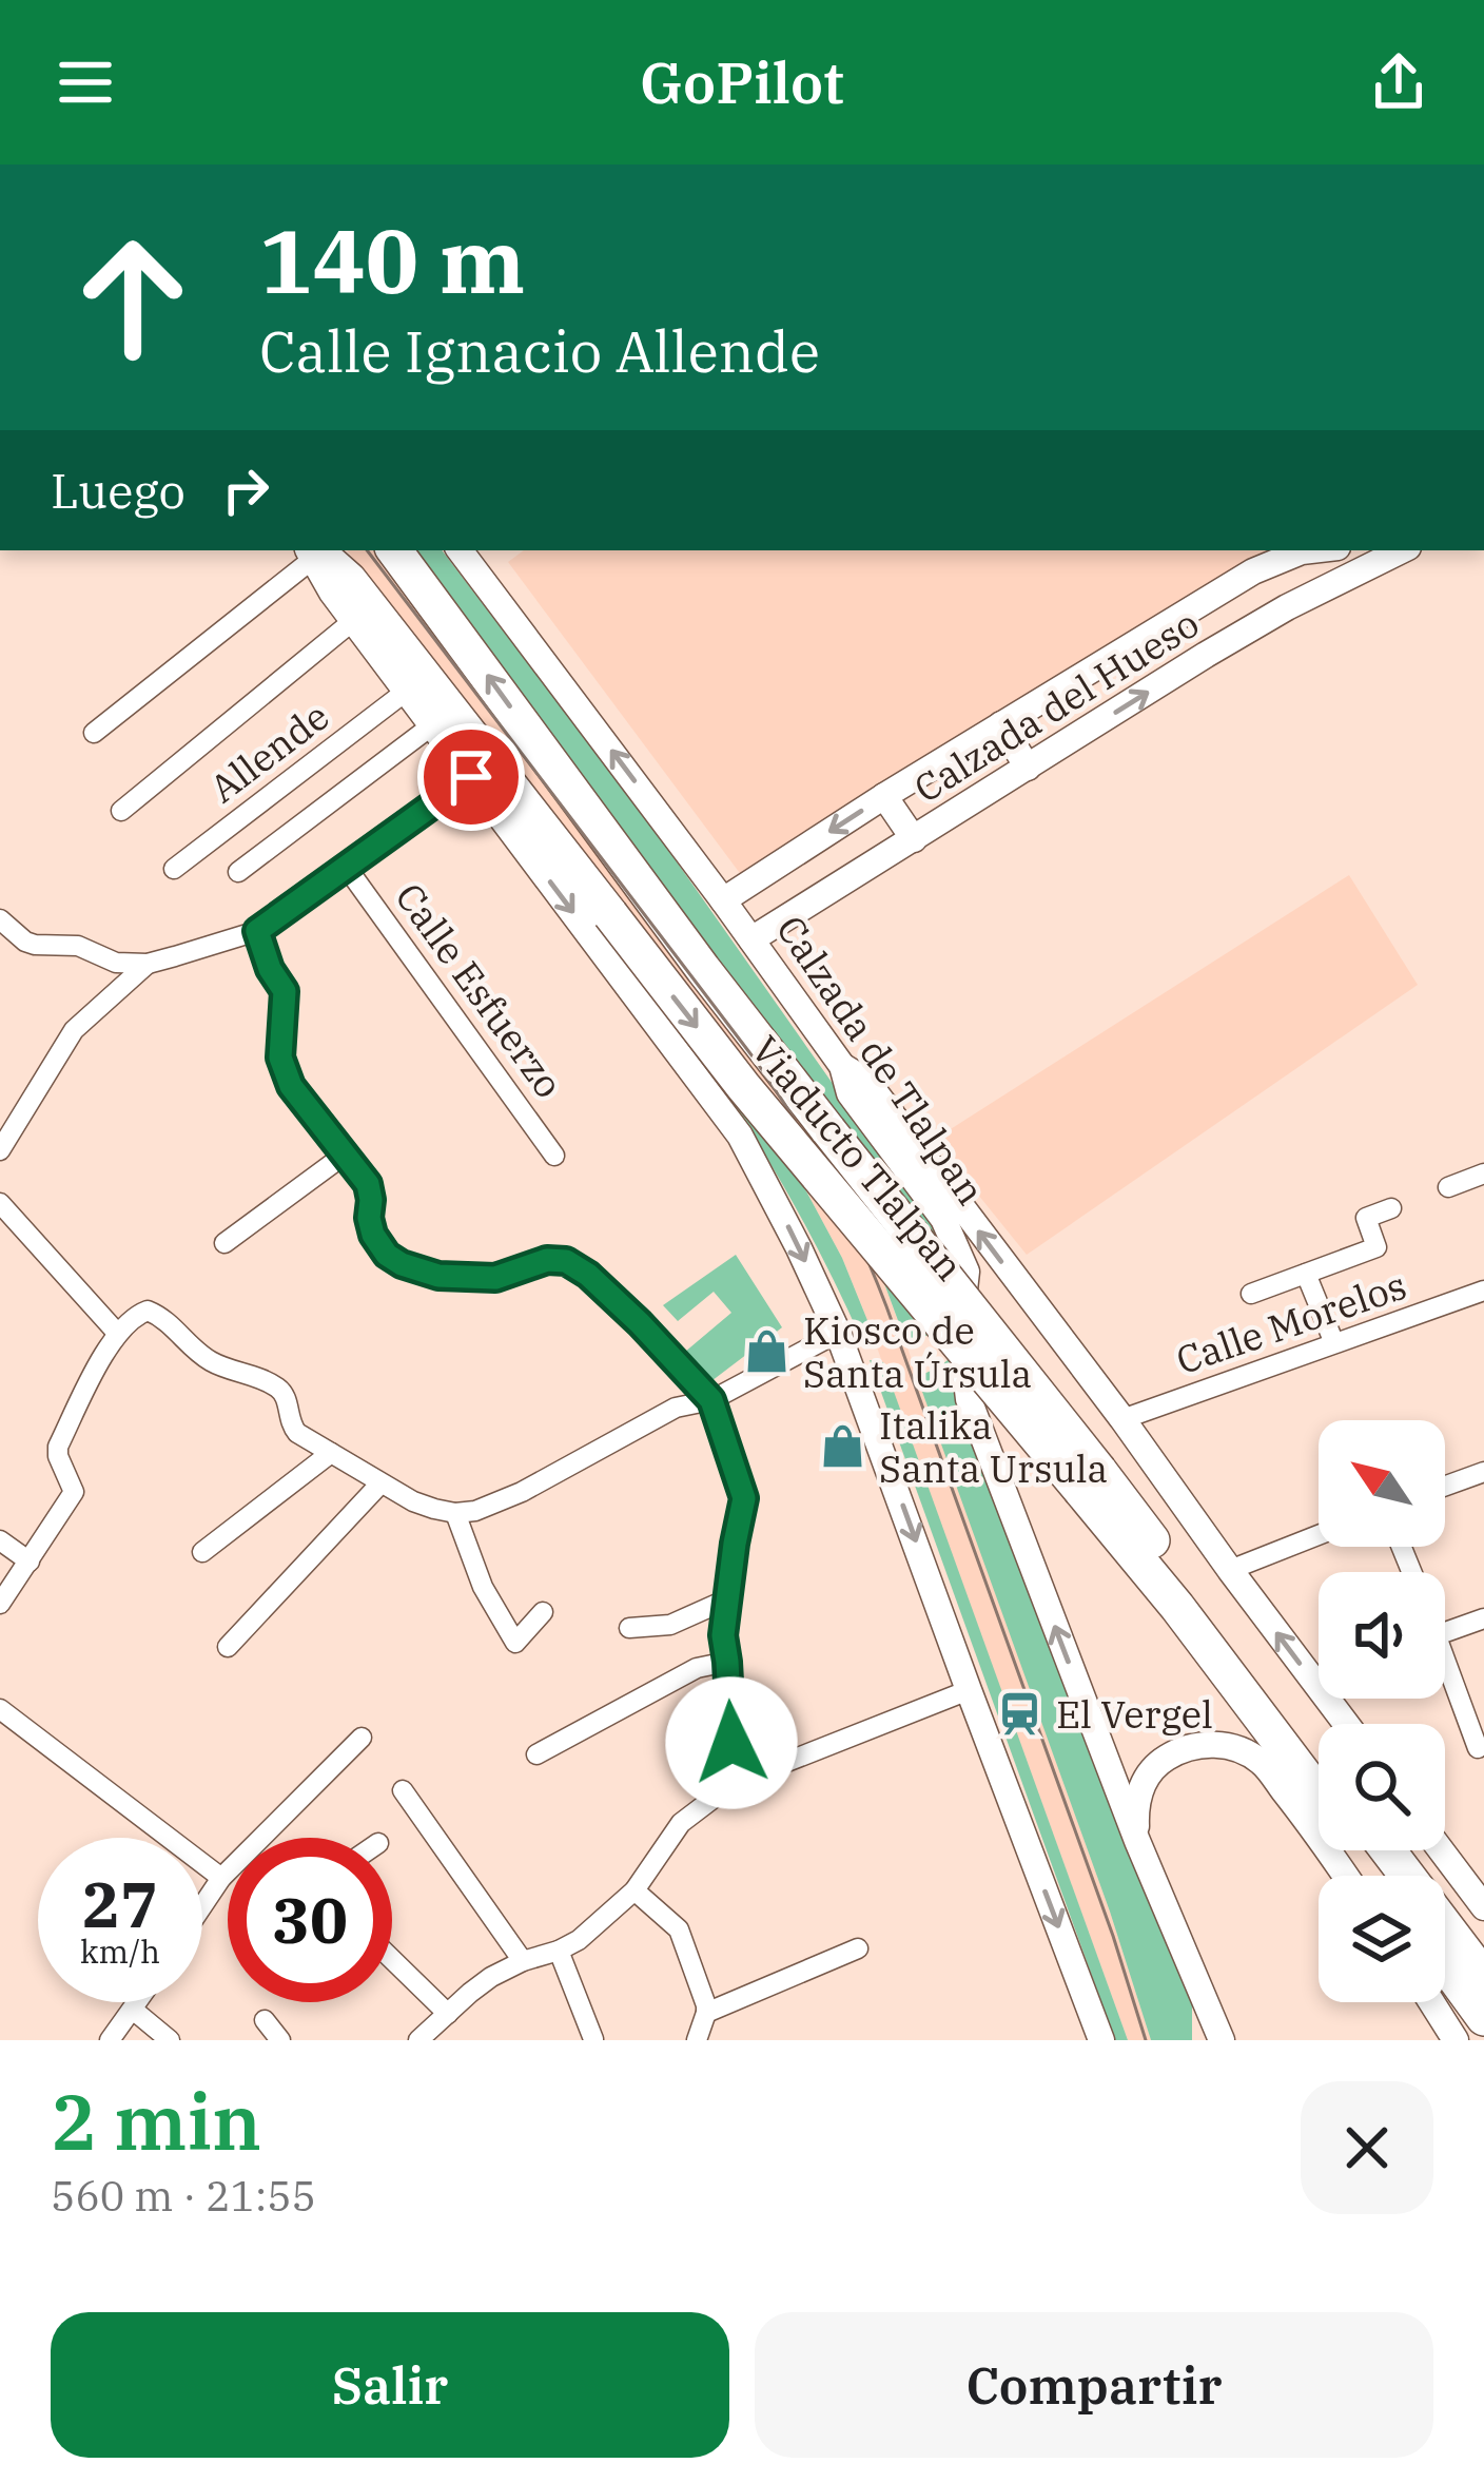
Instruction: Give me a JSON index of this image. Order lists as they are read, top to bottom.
{
  "streets": {
    "highway": ["Viaducto Tlalpan"],
    "main road": ["Calzada del Hueso", "Calzada de Tlalpan"],
    "street": ["Allende", "Calle Esfuerzo", "Calle Morelos"]
  },
  "crossings": [
    ["Calzada del Hueso", "Calzada de Tlalpan"],
    ["Calzada de Tlalpan", "Viaducto Tlalpan"],
    ["Viaducto Tlalpan", "Calle Morelos"]
  ],
  "places": {
    "shop": ["Kiosco de Santa Úrsula", "Italika Santa Ursula"],
    "station": ["El Vergel"]
  },
  "north": "top left",
  "page": {
    "header": "GoPilot",
    "turn": ["140 m", "Calle Ignacio Allende"],
    "then": "Luego",
    "speed": "27 km/h",
    "limit": "30",
    "heading": ["2 min", "560 m · 21:55"],
    "buttons": ["Salir", "Compartir"]
  }
}
